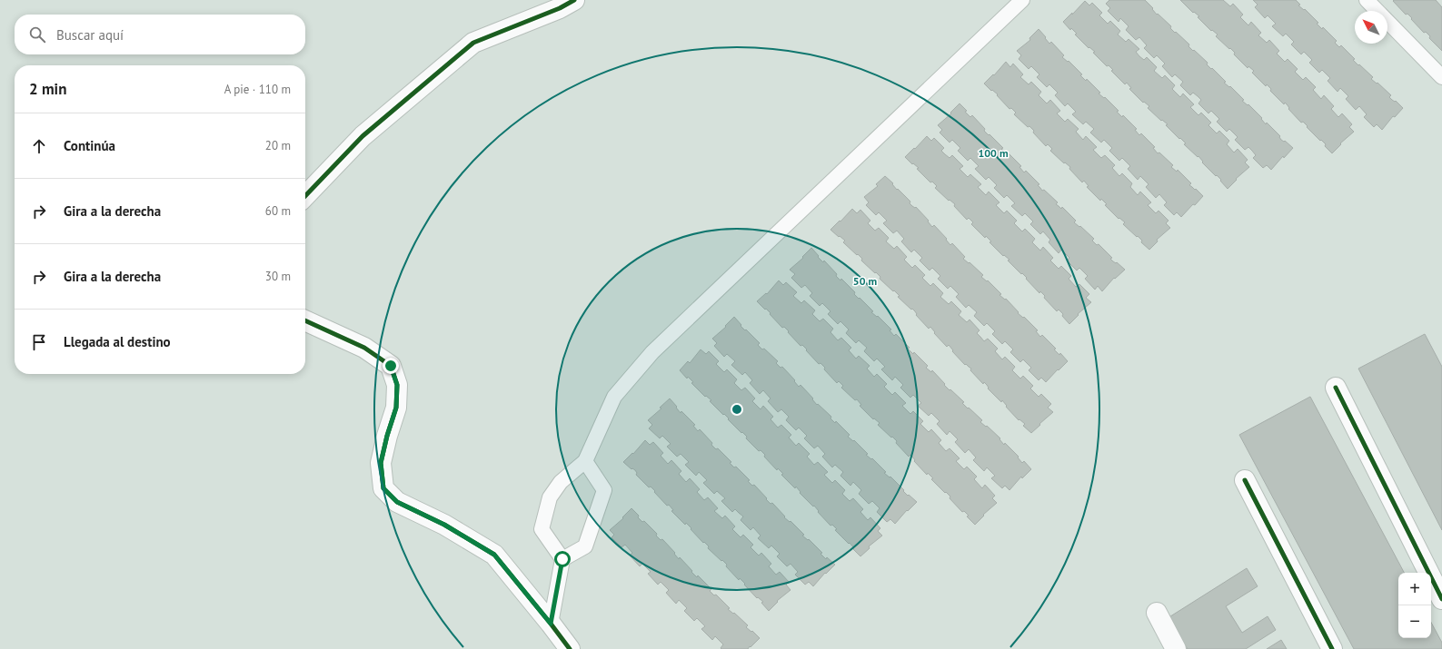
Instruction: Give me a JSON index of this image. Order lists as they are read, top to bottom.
{
  "north": "top left",
  "page": {
    "search": "Buscar aquí",
    "heading": ["2 min", "A pie · 110 m"],
    "list": [
      ["Continúa", "20 m"],
      ["Gira a la derecha", "60 m"],
      ["Gira a la derecha", "30 m"],
      "Llegada al destino"
    ],
    "map_buttons": ["+", "−"]
  },
  "rings": ["100 m", "50 m"]
}
